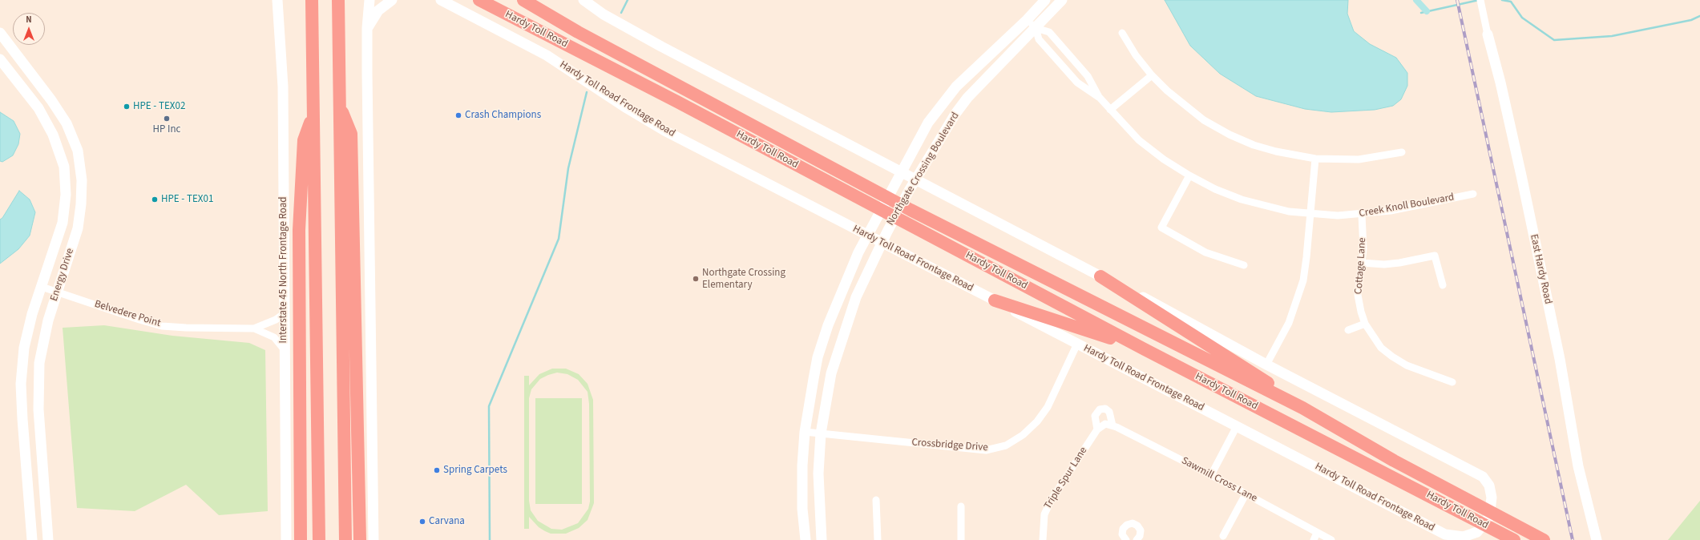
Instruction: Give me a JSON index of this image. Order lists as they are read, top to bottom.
{
  "streets": {
    "highway": ["Hardy Toll Road"],
    "main road": [
      "Hardy Toll Road Frontage Road",
      "Northgate Crossing Boulevard",
      "East Hardy Road",
      "Interstate 45 North Frontage Road",
      "Energy Drive"
    ],
    "street": [
      "Creek Knoll Boulevard",
      "Cottage Lane",
      "Belvedere Point",
      "Crossbridge Drive",
      "Triple Spur Lane",
      "Sawmill Cross Lane"
    ]
  },
  "crossings": [
    ["Hardy Toll Road Frontage Road", "Northgate Crossing Boulevard"],
    ["Hardy Toll Road Frontage Road", "Crossbridge Drive"],
    ["Northgate Crossing Boulevard", "Creek Knoll Boulevard"],
    ["Northgate Crossing Boulevard", "Crossbridge Drive"],
    ["Creek Knoll Boulevard", "Cottage Lane"],
    ["Interstate 45 North Frontage Road", "Belvedere Point"],
    ["Energy Drive", "Belvedere Point"],
    ["Triple Spur Lane", "Sawmill Cross Lane"]
  ],
  "places": [
    "HPE - TEX02",
    "Crash Champions",
    "HP Inc",
    "HPE - TEX01",
    "Northgate Crossing Elementary",
    "Spring Carpets",
    "Carvana"
  ],
  "north": "top"
}
